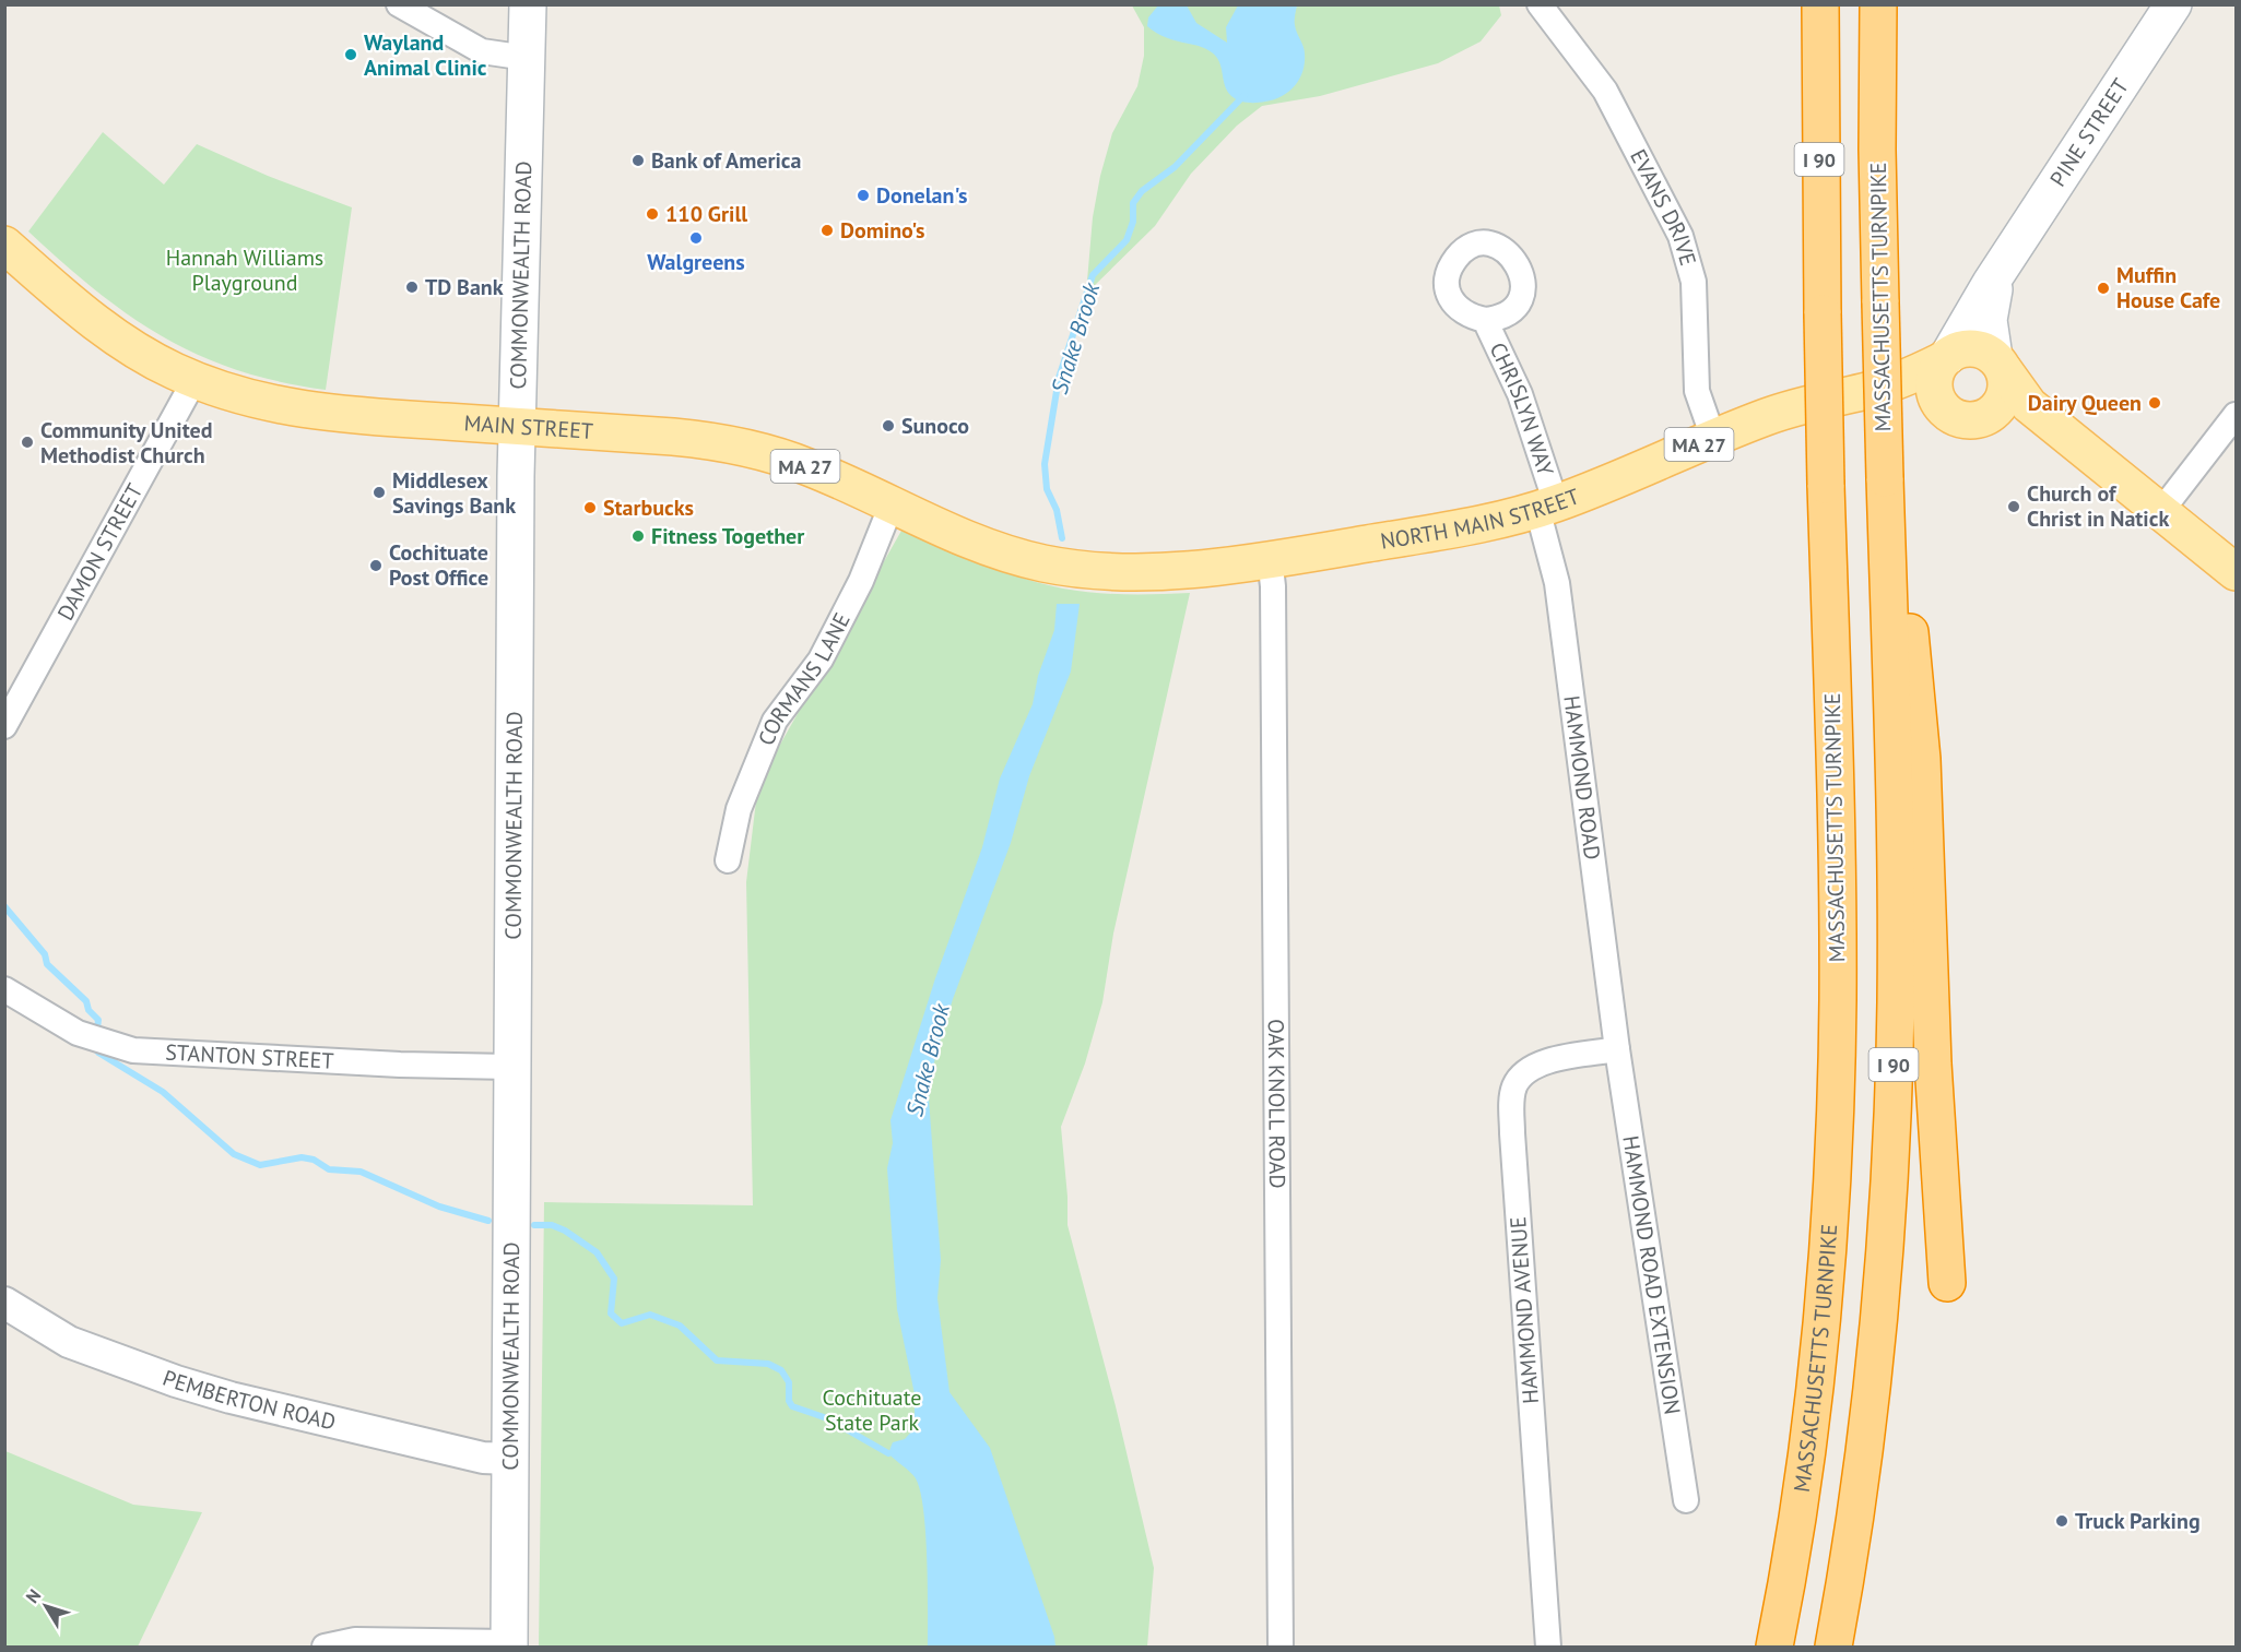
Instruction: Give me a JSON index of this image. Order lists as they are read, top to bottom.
{
  "streets": {
    "highway": ["I 90", "MASSACHUSETTS TURNPIKE"],
    "main road": [
      "PINE STREET",
      "COMMONWEALTH ROAD",
      "MAIN STREET",
      "MA 27",
      "NORTH MAIN STREET"
    ],
    "street": [
      "EVANS DRIVE",
      "CHRISLYN WAY",
      "DAMON STREET",
      "CORMANS LANE",
      "HAMMOND ROAD",
      "STANTON STREET",
      "OAK KNOLL ROAD",
      "HAMMOND ROAD EXTENSION",
      "HAMMOND AVENUE",
      "PEMBERTON ROAD"
    ]
  },
  "crossings": [
    ["PINE STREET", "NORTH MAIN STREET"],
    ["EVANS DRIVE", "NORTH MAIN STREET"],
    ["COMMONWEALTH ROAD", "MAIN STREET"],
    ["COMMONWEALTH ROAD", "STANTON STREET"],
    ["COMMONWEALTH ROAD", "PEMBERTON ROAD"],
    ["CHRISLYN WAY", "NORTH MAIN STREET"],
    ["CHRISLYN WAY", "HAMMOND ROAD"],
    ["MAIN STREET", "NORTH MAIN STREET"],
    ["MAIN STREET", "DAMON STREET"],
    ["MAIN STREET", "CORMANS LANE"],
    ["NORTH MAIN STREET", "HAMMOND ROAD"],
    ["NORTH MAIN STREET", "OAK KNOLL ROAD"],
    ["HAMMOND ROAD", "HAMMOND ROAD EXTENSION"],
    ["HAMMOND ROAD", "HAMMOND AVENUE"],
    ["HAMMOND ROAD EXTENSION", "HAMMOND AVENUE"]
  ],
  "water": ["Snake Brook"],
  "parks": ["Hannah Williams Playground", "Cochituate State Park"],
  "places": [
    "Wayland Animal Clinic",
    "Bank of America",
    "Donelan's",
    "110 Grill",
    "Domino's",
    "Walgreens",
    "TD Bank",
    "Muffin House Cafe",
    "Dairy Queen",
    "Sunoco",
    "Community United Methodist Church",
    "Middlesex Savings Bank",
    "Church of Christ in Natick",
    "Starbucks",
    "Fitness Together",
    "Cochituate Post Office",
    "Truck Parking"
  ],
  "north": "top left"
}
